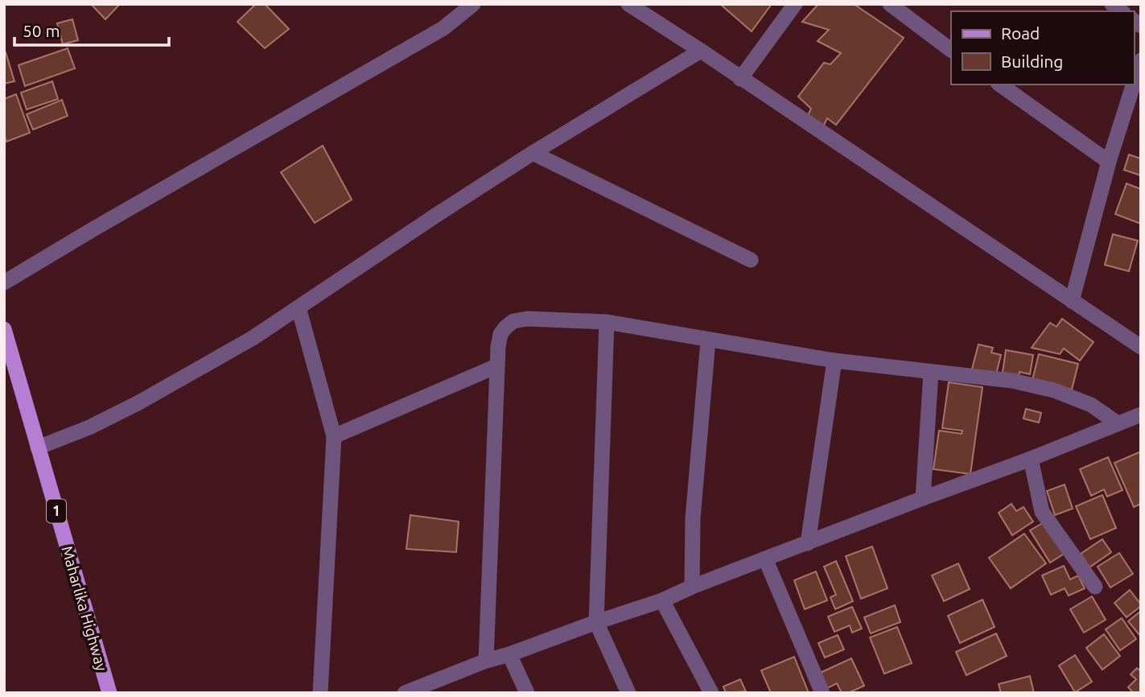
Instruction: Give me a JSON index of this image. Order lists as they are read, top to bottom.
{
  "streets": {
    "main road": ["1", "Maharlika Highway"]
  },
  "legend": ["Road", "Building"],
  "scale_bar": "50 m"
}
